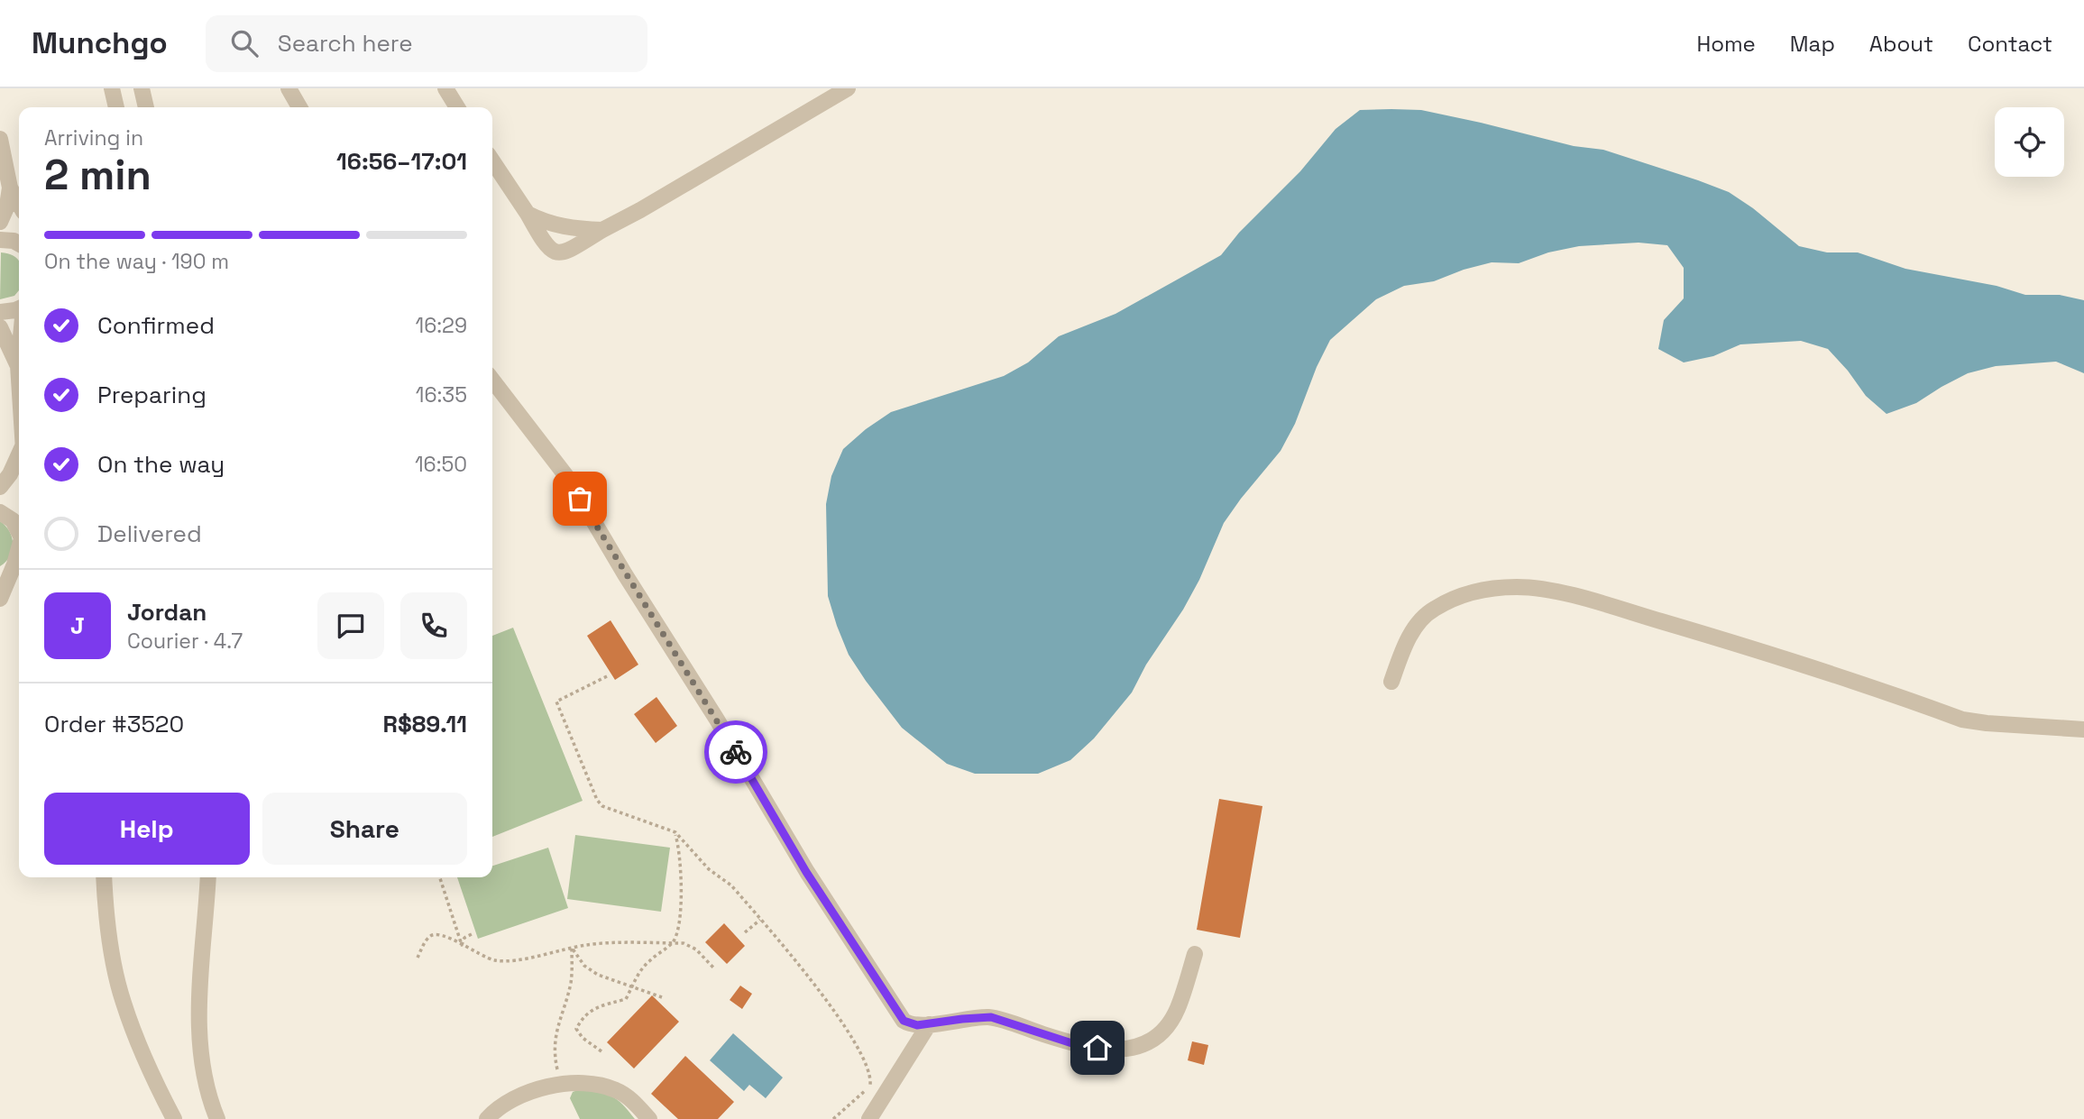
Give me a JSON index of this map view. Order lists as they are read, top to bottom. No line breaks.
{"page":{"header":"Munchgo","search":"Search here","nav":["Home","Map","About","Contact"],"heading":["2 min","Arriving in","16:56–17:01"],"panel":["Jordan","Courier · 4.7","Order #3520","R$89.11"],"bar":"On the way · 190 m","list":[["Confirmed","16:29"],["Preparing","16:35"],["On the way","16:50"],"Delivered"],"round":"J","buttons":["Help","Share"]}}
